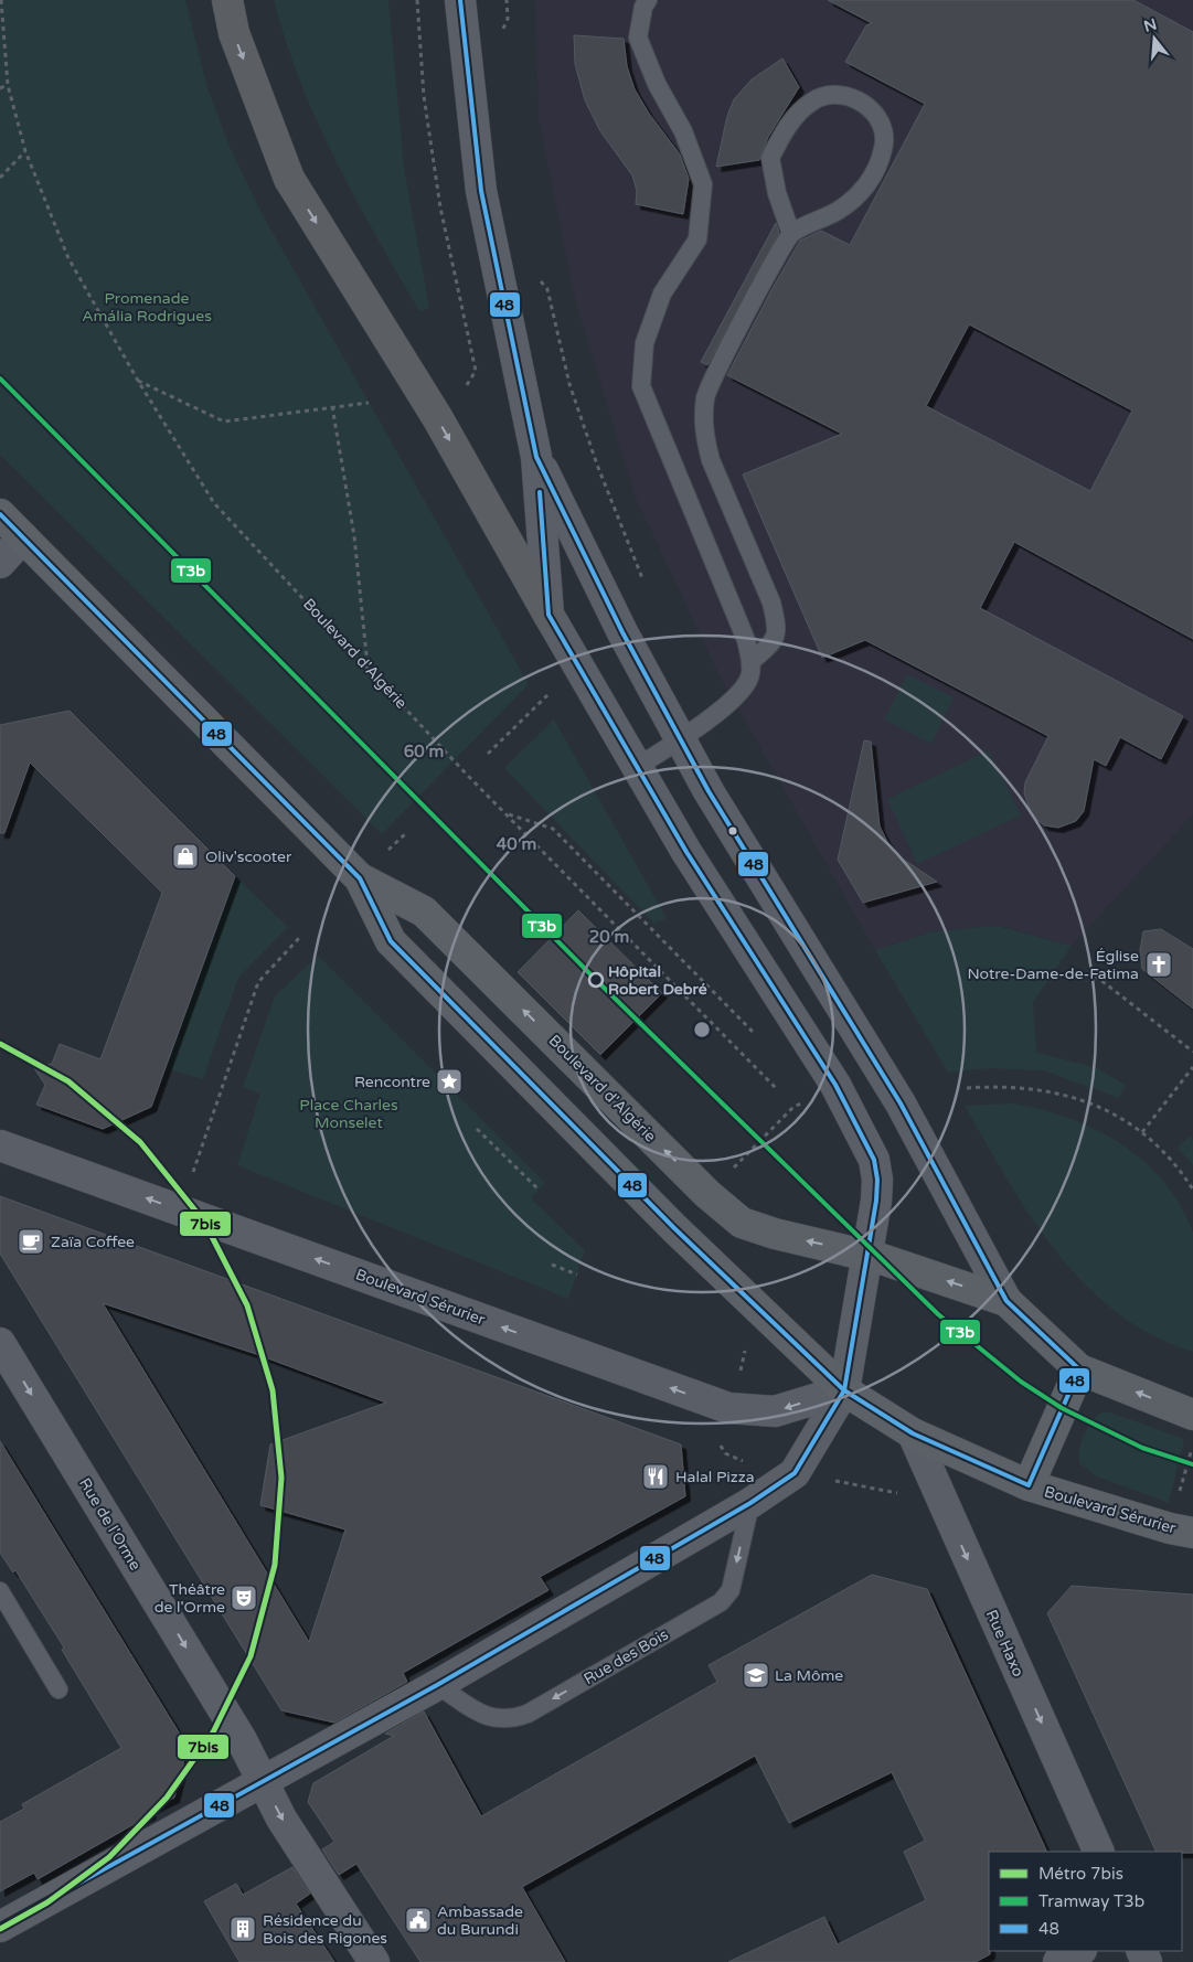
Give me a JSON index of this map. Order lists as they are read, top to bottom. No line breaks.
{"streets":{"main road":["Boulevard d'Algérie","Boulevard Sérurier"],"street":["Rue de l'Orme","Rue Haxo"],"lane":["Rue des Bois"]},"crossings":[["Boulevard d'Algérie","Boulevard Sérurier"],["Boulevard d'Algérie","Rue Haxo"]],"one_way":["Boulevard Sérurier","Rue de l'Orme","Rue Haxo","Rue des Bois"],"parks":["Promenade Amália Rodrigues","Place Charles Monselet"],"places":{"shop":["Oliv'scooter"],"church":["Église Notre-Dame-de-Fatima"],"other":["Hôpital Robert Debré"],"place":["Rencontre"],"cafe":["Zaïa Coffee"],"restaurant":["Halal Pizza"],"theatre":["Théâtre de l'Orme"],"school or university":["La Môme"],"public building":["Ambassade du Burundi"],"building":["Résidence du Bois des Rigones"]},"lines":["transit line 48","tram line T3b","metro line 7bis"],"legend":["Métro 7bis","Tramway T3b","48"],"north":"top","rings":["60 m","40 m","20 m"]}
